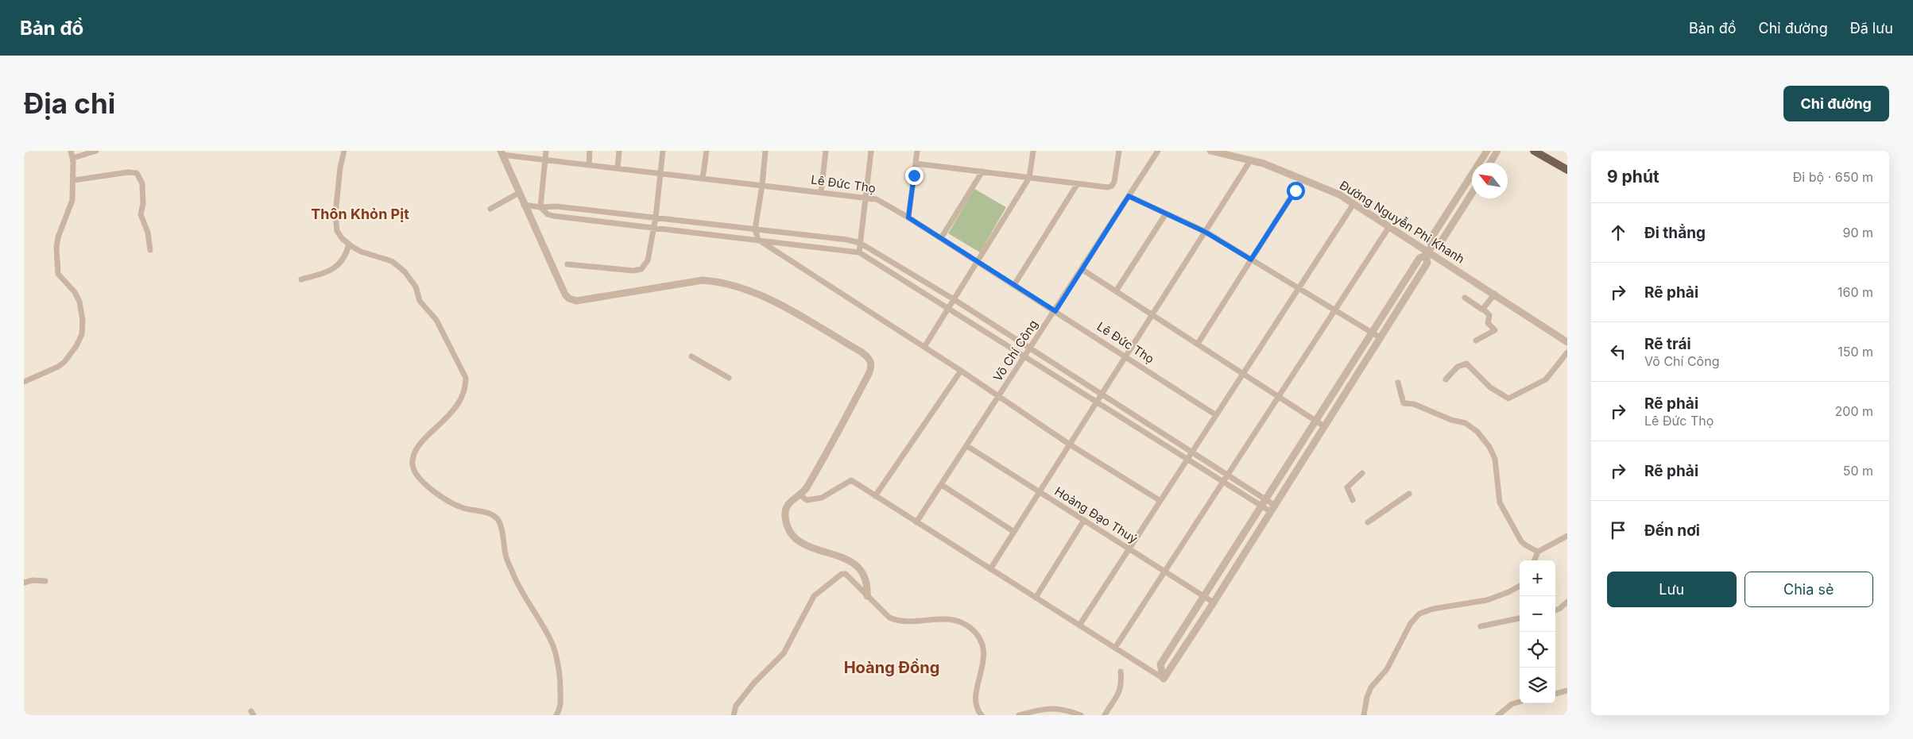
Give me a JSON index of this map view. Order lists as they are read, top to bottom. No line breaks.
{"streets":{"street":["Lê Đức Thọ","Đường Nguyễn Phi Khanh","Võ Chí Công","Hoàng Đạo Thuý"]},"crossings":[["Lê Đức Thọ","Võ Chí Công"],["Võ Chí Công","Hoàng Đạo Thuý"]],"districts":["Thôn Khỏn Pịt","Hoàng Đồng"],"north":"top left","page":{"header":"Bản đồ","nav":["Bản đồ","Chỉ đường","Đã lưu"],"buttons":["Chỉ đường",["Lưu","Chia sẻ"]],"title":"Địa chỉ","heading":["9 phút","Đi bộ · 650 m"],"list":[["Đi thẳng","90 m"],["Rẽ phải","160 m"],["Rẽ trái","Võ Chí Công","150 m"],["Rẽ phải","Lê Đức Thọ","200 m"],["Rẽ phải","50 m"],"Đến nơi"],"map_buttons":["+","−"]}}
